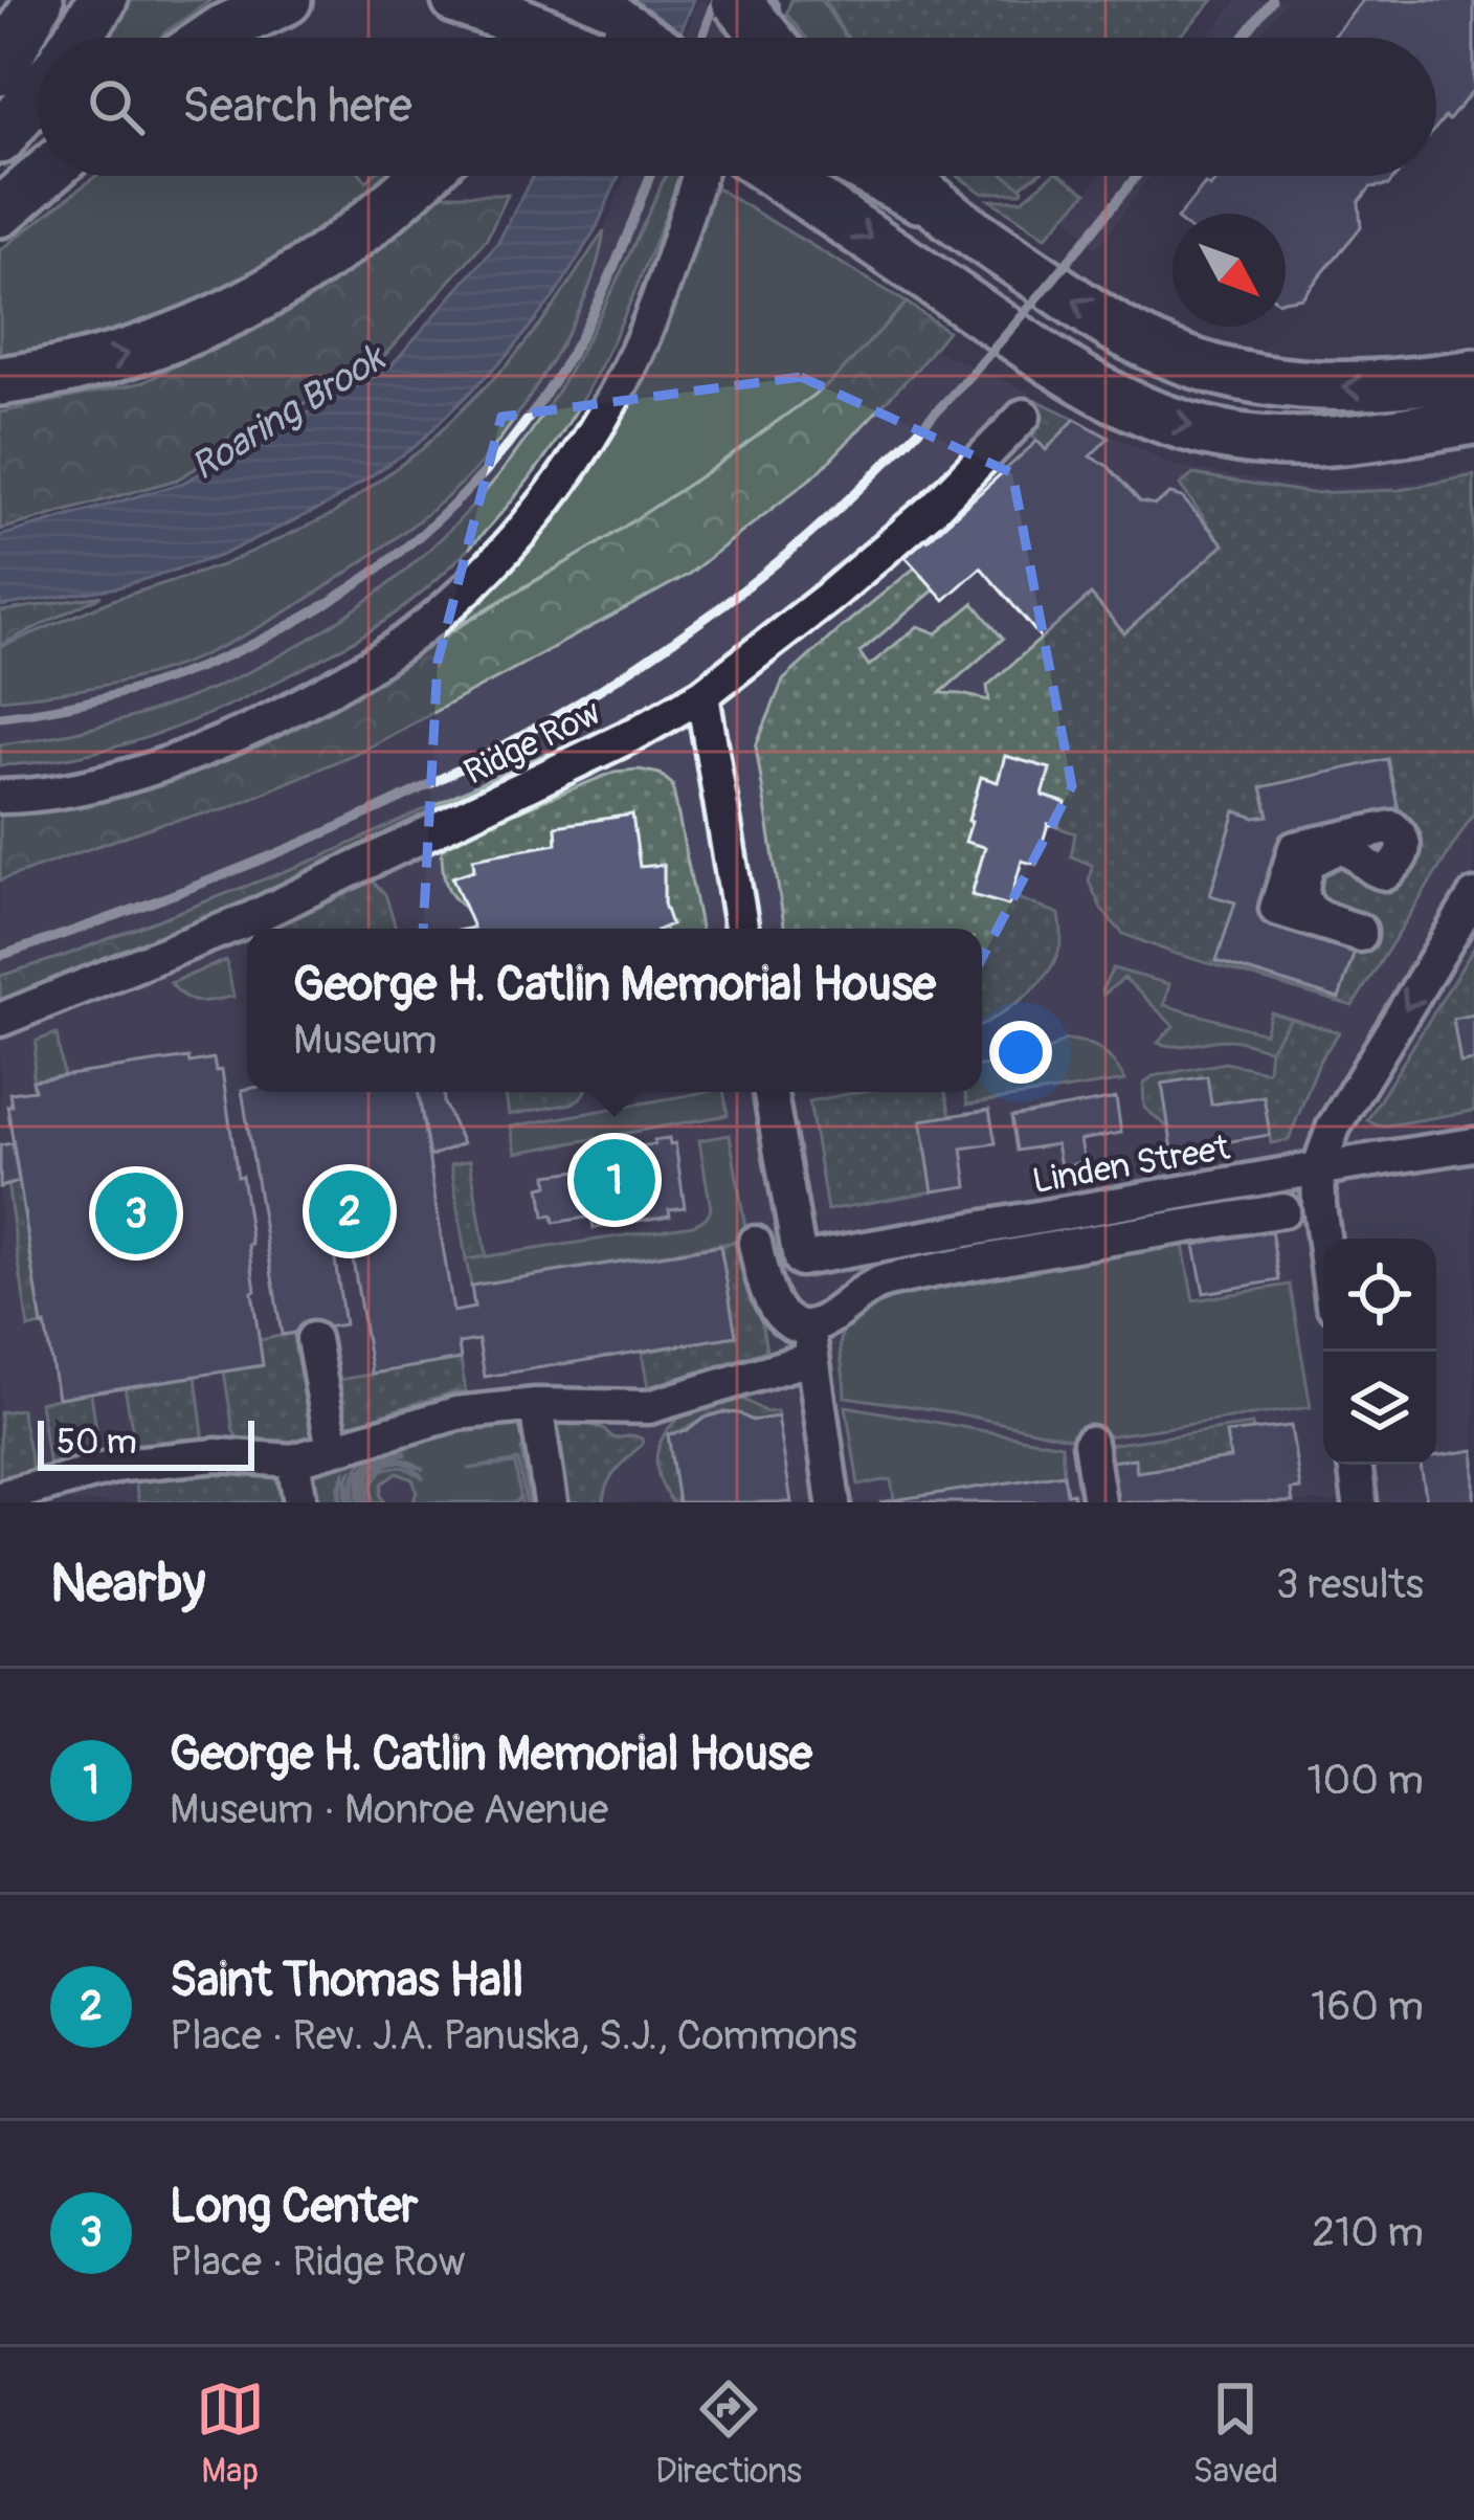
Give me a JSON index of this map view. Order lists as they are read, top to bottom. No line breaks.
{"streets":{"street":["Ridge Row","Linden Street"]},"water":["Roaring Brook"],"scale_bar":"50 m","north":"bottom right","page":{"search":"Search here","popup":["George H. Catlin Memorial House","Museum"],"pins":["1","2","3"],"scale":"50 m","heading":["Nearby","3 results"],"list":[{"mark":"1","name":"George H. Catlin Memorial House","note":"Museum · Monroe Avenue","value":"100 m"},{"mark":"2","name":"Saint Thomas Hall","note":"Place · Rev. J.A. Panuska, S.J., Commons","value":"160 m"},{"mark":"3","name":"Long Center","note":"Place · Ridge Row","value":"210 m"}],"nav":["Map","Directions","Saved"]}}
